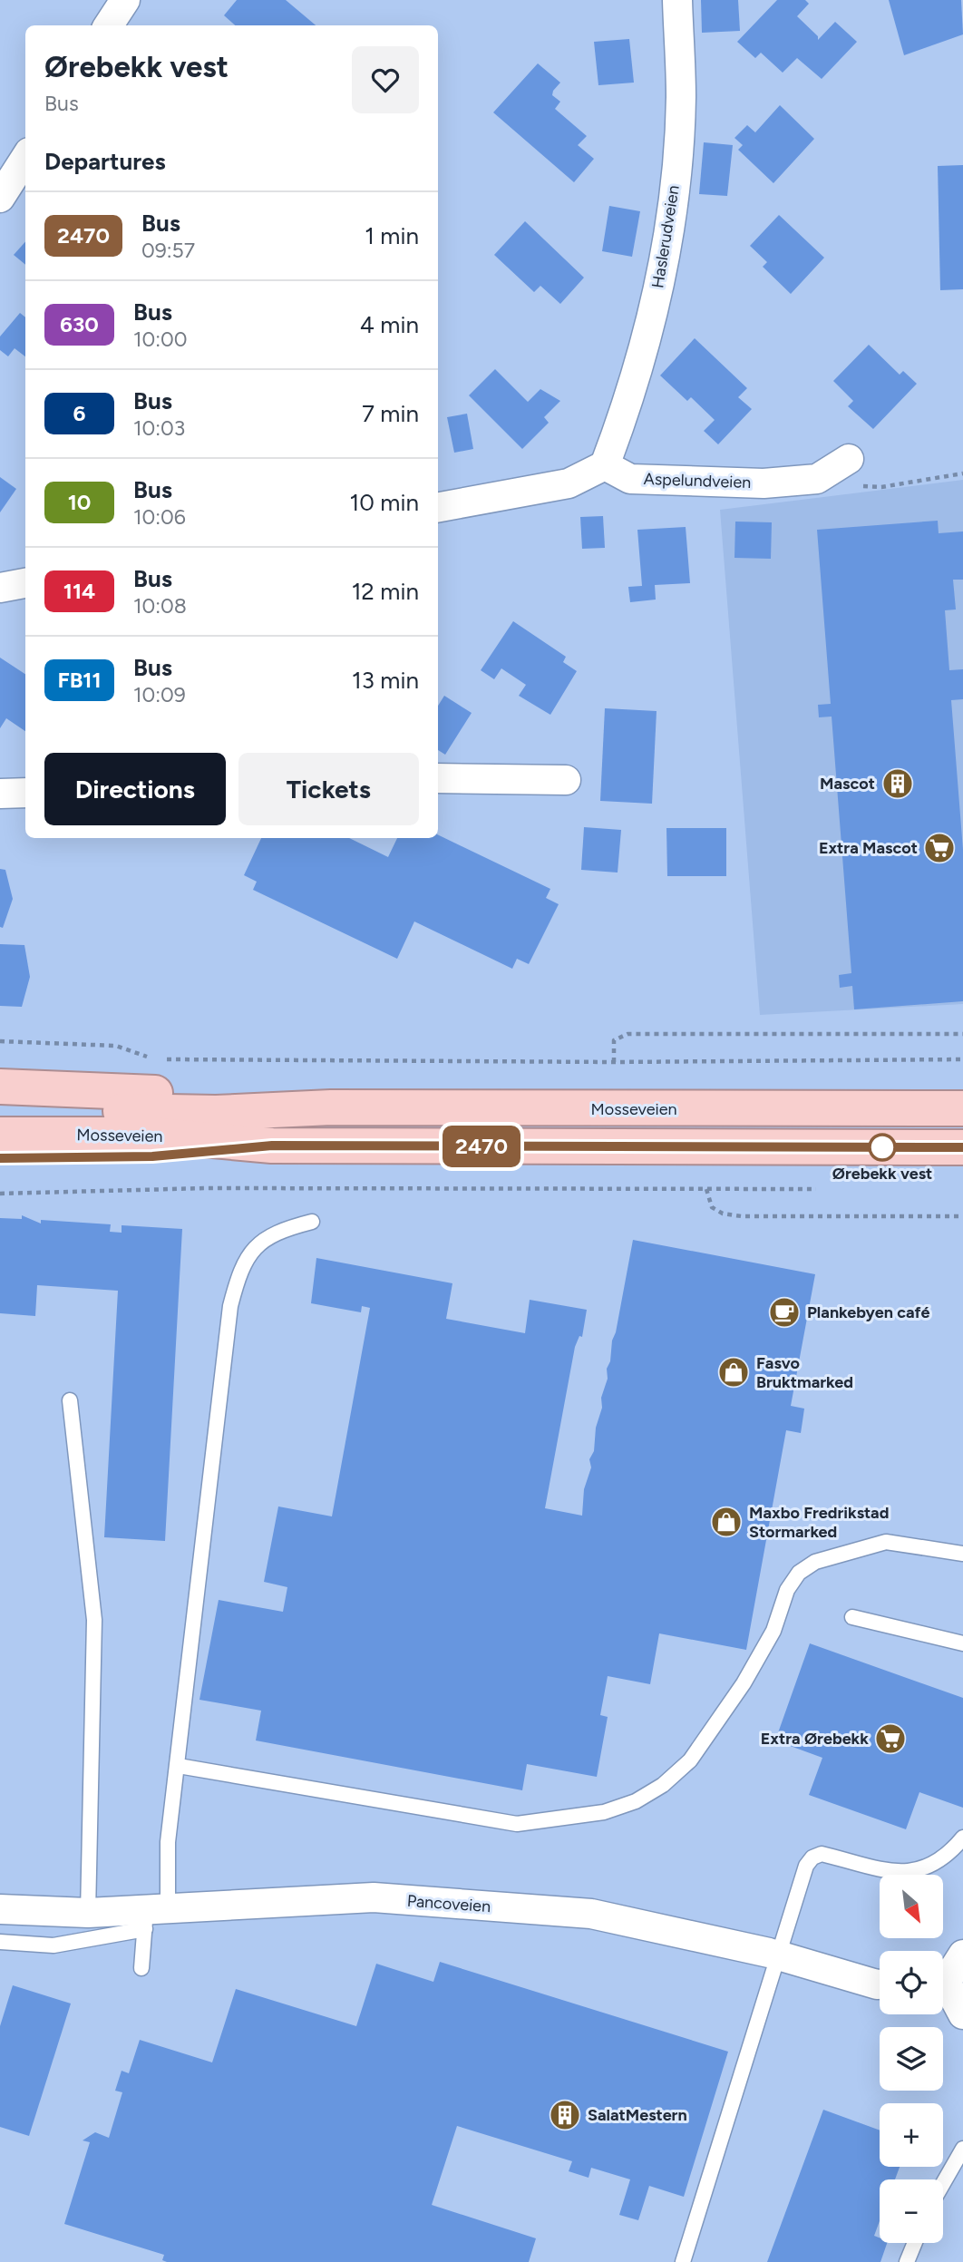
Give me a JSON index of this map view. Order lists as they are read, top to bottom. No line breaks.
{"streets":{"highway":["Mosseveien"],"street":["Haslerudveien","Aspelundveien","Pancoveien"]},"crossings":[["Haslerudveien","Aspelundveien"]],"places":{"building":["Mascot","SalatMestern"],"supermarket":["Extra Mascot","Extra Ørebekk"],"other":["Ørebekk vest"],"cafe":["Plankebyen café"],"shop":["Fasvo Bruktmarked","Maxbo Fredrikstad Stormarked"]},"lines":["bus line 2470"],"north":"bottom right","page":{"on_map":"2470","heading":[["Ørebekk vest","Bus"],"Departures"],"list":[{"mark":"2470","name":"Bus","note":"09:57","value":"1 min"},{"mark":"630","name":"Bus","note":"10:00","value":"4 min"},{"mark":"6","name":"Bus","note":"10:03","value":"7 min"},{"mark":"10","name":"Bus","note":"10:06","value":"10 min"},{"mark":"114","name":"Bus","note":"10:08","value":"12 min"},{"mark":"FB11","name":"Bus","note":"10:09","value":"13 min"}],"buttons":["Directions","Tickets"],"map_buttons":["+","−"]}}
